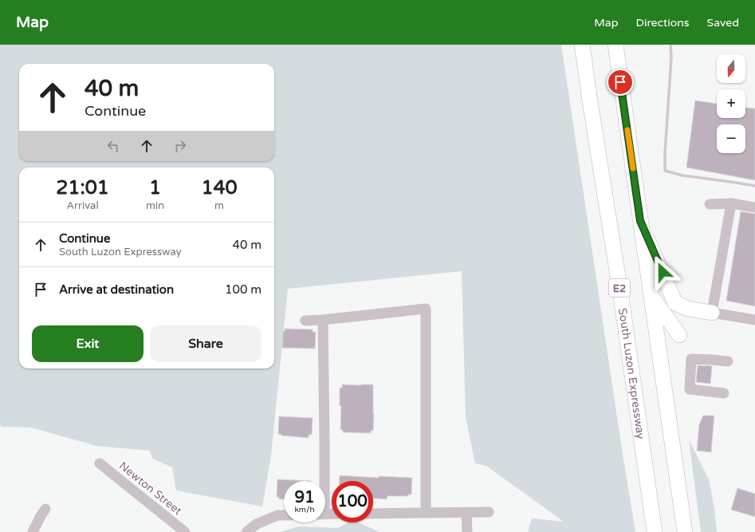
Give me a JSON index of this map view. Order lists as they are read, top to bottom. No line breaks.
{"streets":{"highway":["E2","South Luzon Expressway"],"street":["Newton Street"]},"north":"bottom","page":{"header":"Map","nav":["Map","Directions","Saved"],"map_buttons":["+","−"],"turn":["40 m","Continue"],"eta":["21:01","Arrival","1","min","140","m"],"list":[{"name":"Continue","note":"South Luzon Expressway","value":"40 m"},{"name":"Arrive at destination","value":"100 m"}],"buttons":["Exit","Share"],"speed":"91 km/h","limit":"100"}}
